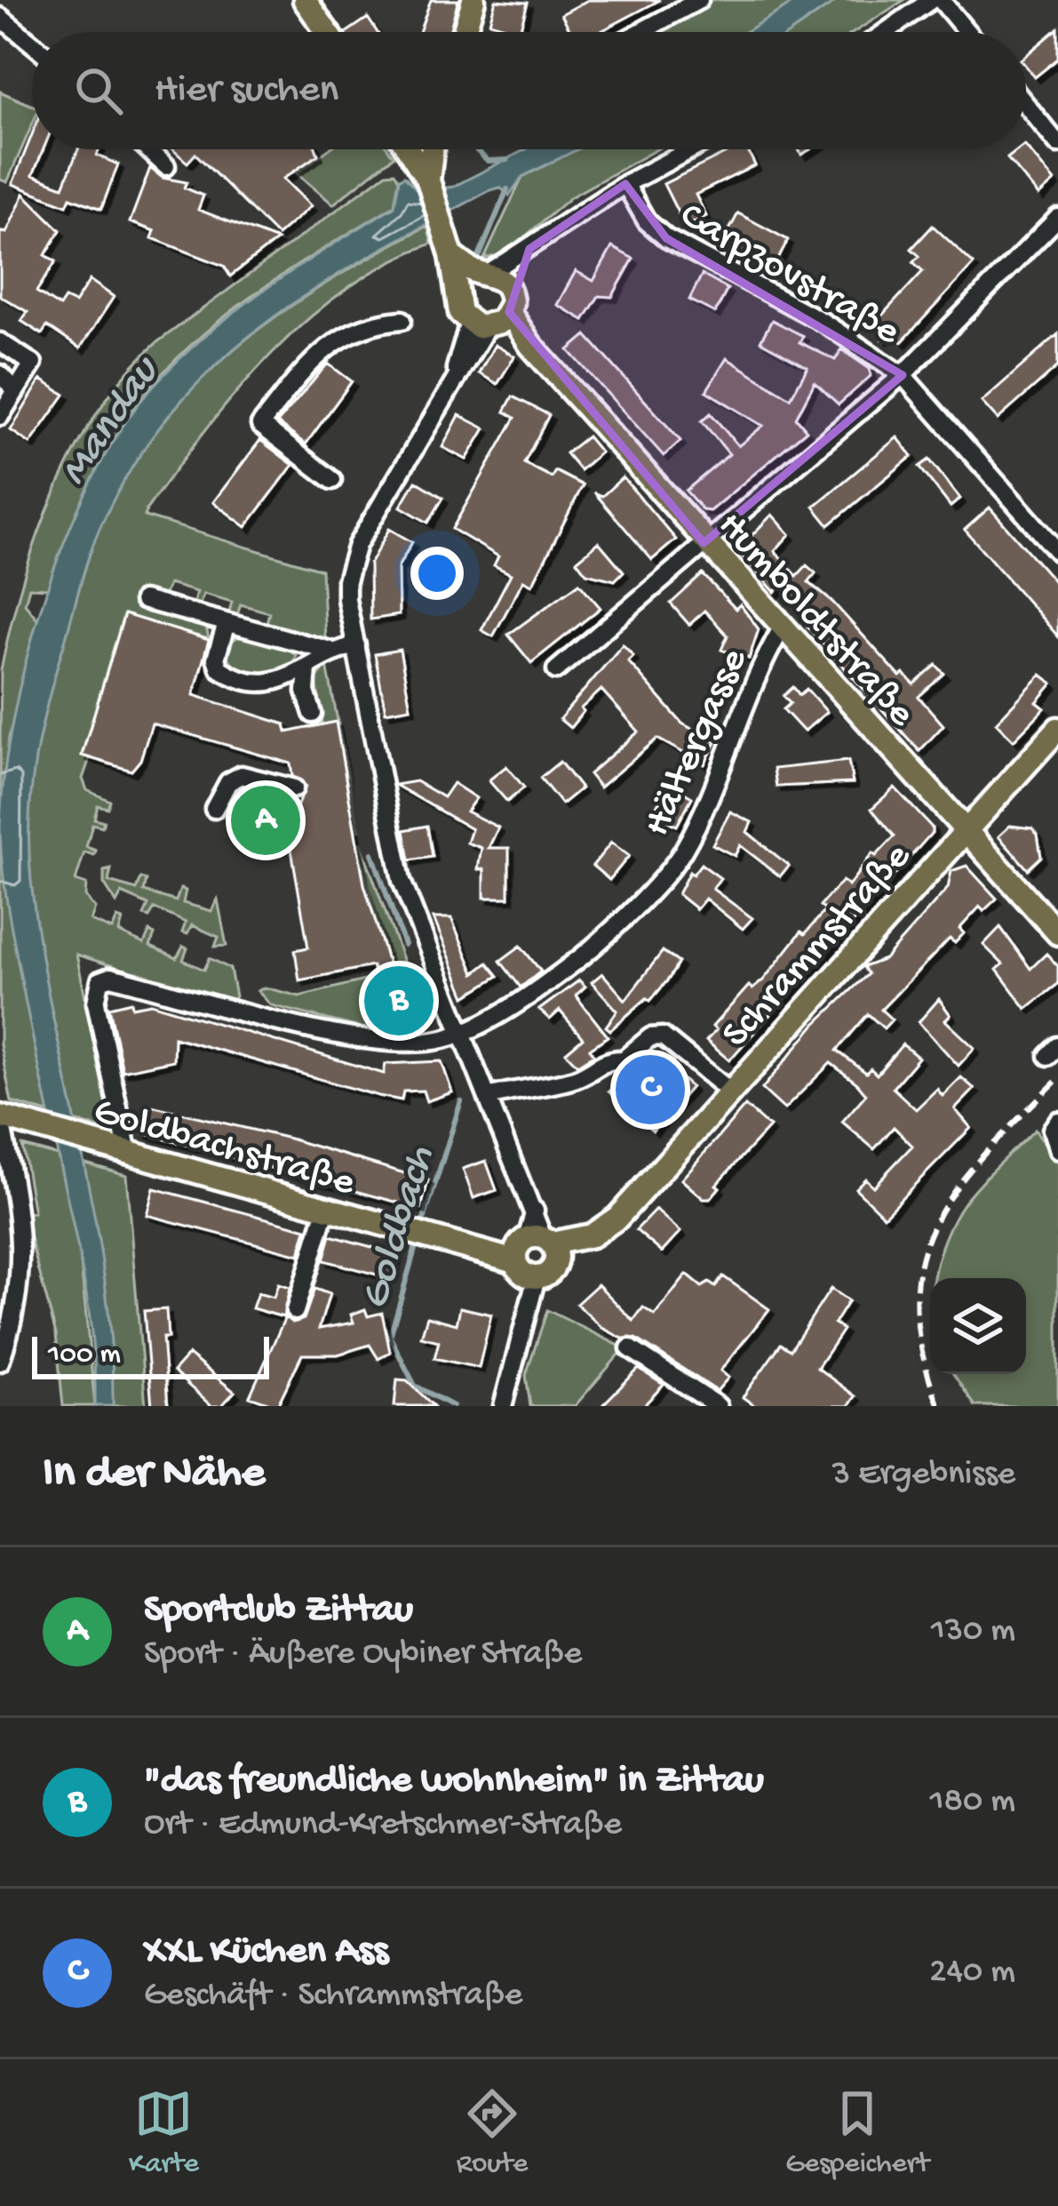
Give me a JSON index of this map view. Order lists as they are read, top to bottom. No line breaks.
{"streets":{"main road":["Humboldtstraße","Schrammstraße","Goldbachstraße"],"street":["Carpzovstraße","Hältergasse"]},"crossings":[["Humboldtstraße","Hältergasse"],["Humboldtstraße","Schrammstraße"],["Hältergasse","Goldbachstraße"],["Schrammstraße","Goldbachstraße"]],"water":["Mandau","Goldbach"],"scale_bar":"100 m","page":{"search":"Hier suchen","pins":["A","B","C"],"scale":"100 m","heading":["In der Nähe","3 Ergebnisse"],"list":[{"mark":"A","name":"Sportclub Zittau","note":"Sport · Äußere Oybiner Straße","value":"130 m"},{"mark":"B","name":"\"das freundliche wohnheim\" in Zittau","note":"Ort · Edmund-Kretschmer-Straße","value":"180 m"},{"mark":"C","name":"XXL Küchen Ass","note":"Geschäft · Schrammstraße","value":"240 m"}],"nav":["Karte","Route","Gespeichert"]}}
